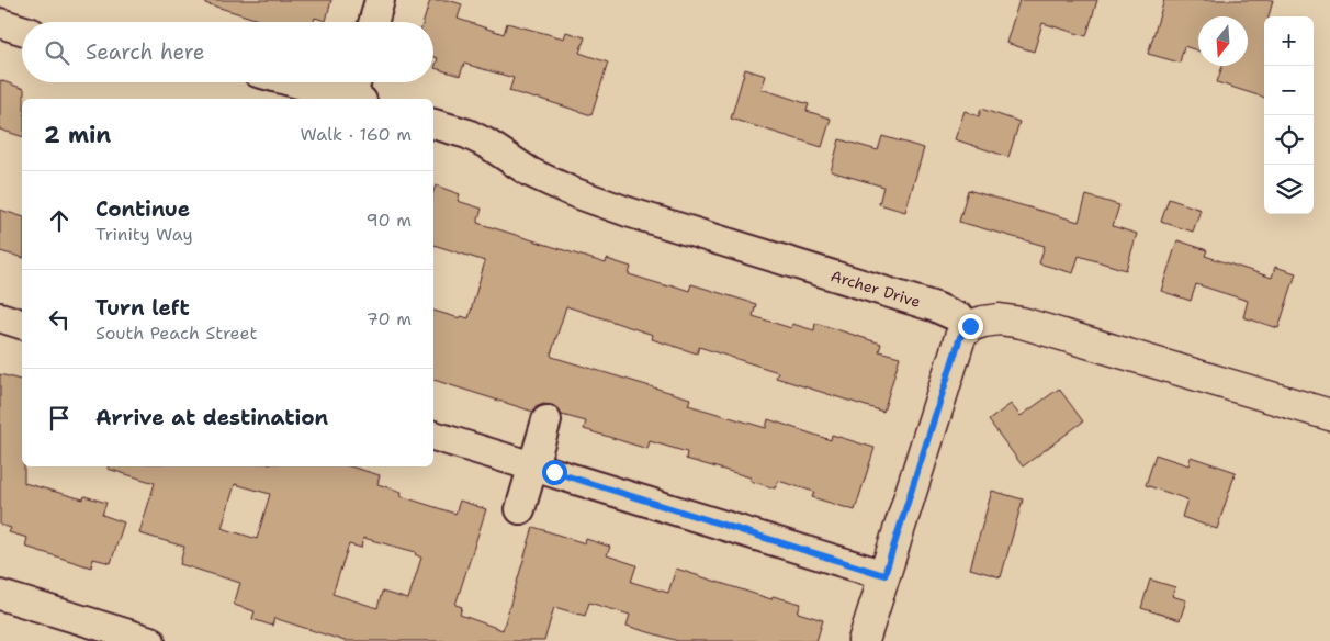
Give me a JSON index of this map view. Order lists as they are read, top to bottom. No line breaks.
{"streets":{"street":["Archer Drive"]},"north":"bottom","page":{"map_buttons":["+","−"],"search":"Search here","heading":["2 min","Walk · 160 m"],"list":[["Continue","Trinity Way","90 m"],["Turn left","South Peach Street","70 m"],"Arrive at destination"]}}
